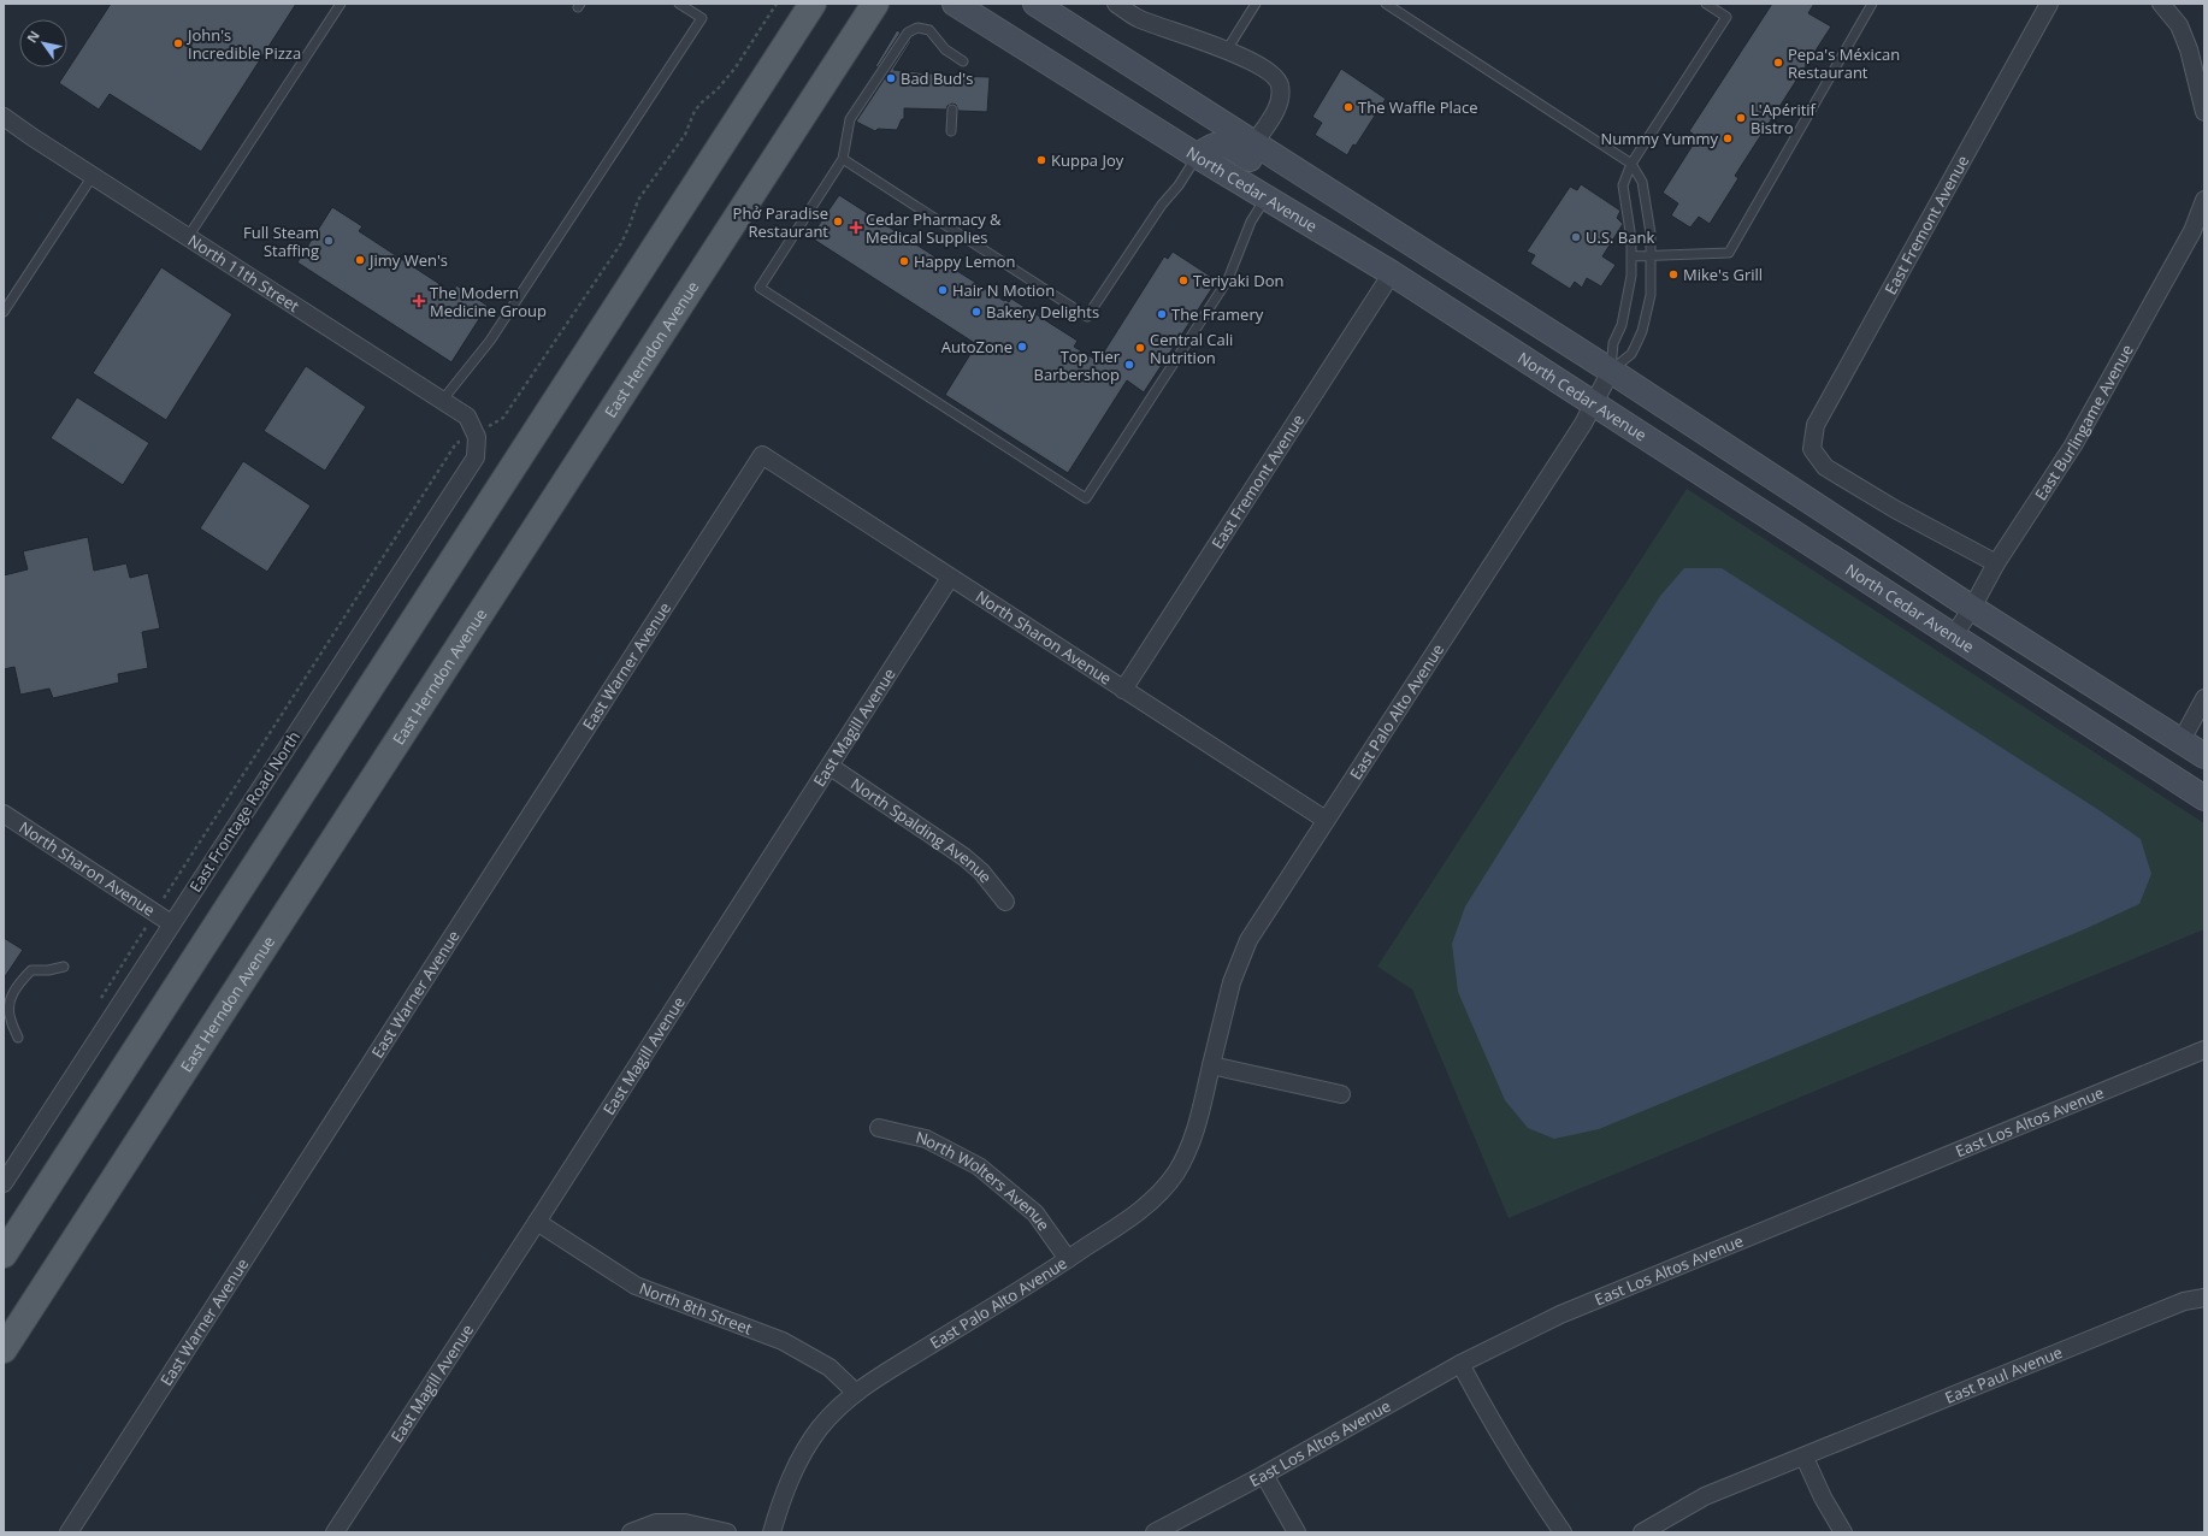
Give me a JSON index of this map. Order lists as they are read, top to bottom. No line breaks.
{"streets":{"main road":["North Cedar Avenue","East Herndon Avenue"],"street":["East Fremont Avenue","North 11th Street","East Burlingame Avenue","North Sharon Avenue","East Warner Avenue","East Palo Alto Avenue","East Magill Avenue","East Frontage Road North","North Spalding Avenue","East Los Altos Avenue","North Wolters Avenue","North 8th Street","East Paul Avenue"]},"crossings":[["North Cedar Avenue","East Fremont Avenue"],["North Cedar Avenue","East Burlingame Avenue"],["North Cedar Avenue","East Palo Alto Avenue"],["East Fremont Avenue","East Burlingame Avenue"],["East Fremont Avenue","North Sharon Avenue"],["North 11th Street","East Frontage Road North"],["North Sharon Avenue","East Warner Avenue"],["North Sharon Avenue","East Palo Alto Avenue"],["North Sharon Avenue","East Magill Avenue"],["North Sharon Avenue","East Frontage Road North"],["East Palo Alto Avenue","North Wolters Avenue"],["East Palo Alto Avenue","North 8th Street"],["East Magill Avenue","North Spalding Avenue"],["East Magill Avenue","North 8th Street"]],"places":{"other":["John's Incredible Pizza","Pepa's Méxican Restaurant","Bad Bud's","The Waffle Place","L'Apéritif Bistro","Nummy Yummy","Kuppa Joy","Phở Paradise Restaurant","U.S. Bank","Full Steam Staffing","Jimy Wen's","Happy Lemon","Mike's Grill","Teriyaki Don","Hair N Motion","Bakery Delights","The Framery","AutoZone","Central Cali Nutrition","Top Tier Barbershop"],"health":["Cedar Pharmacy & Medical Supplies","The Modern Medicine Group"]},"north":"top left"}
